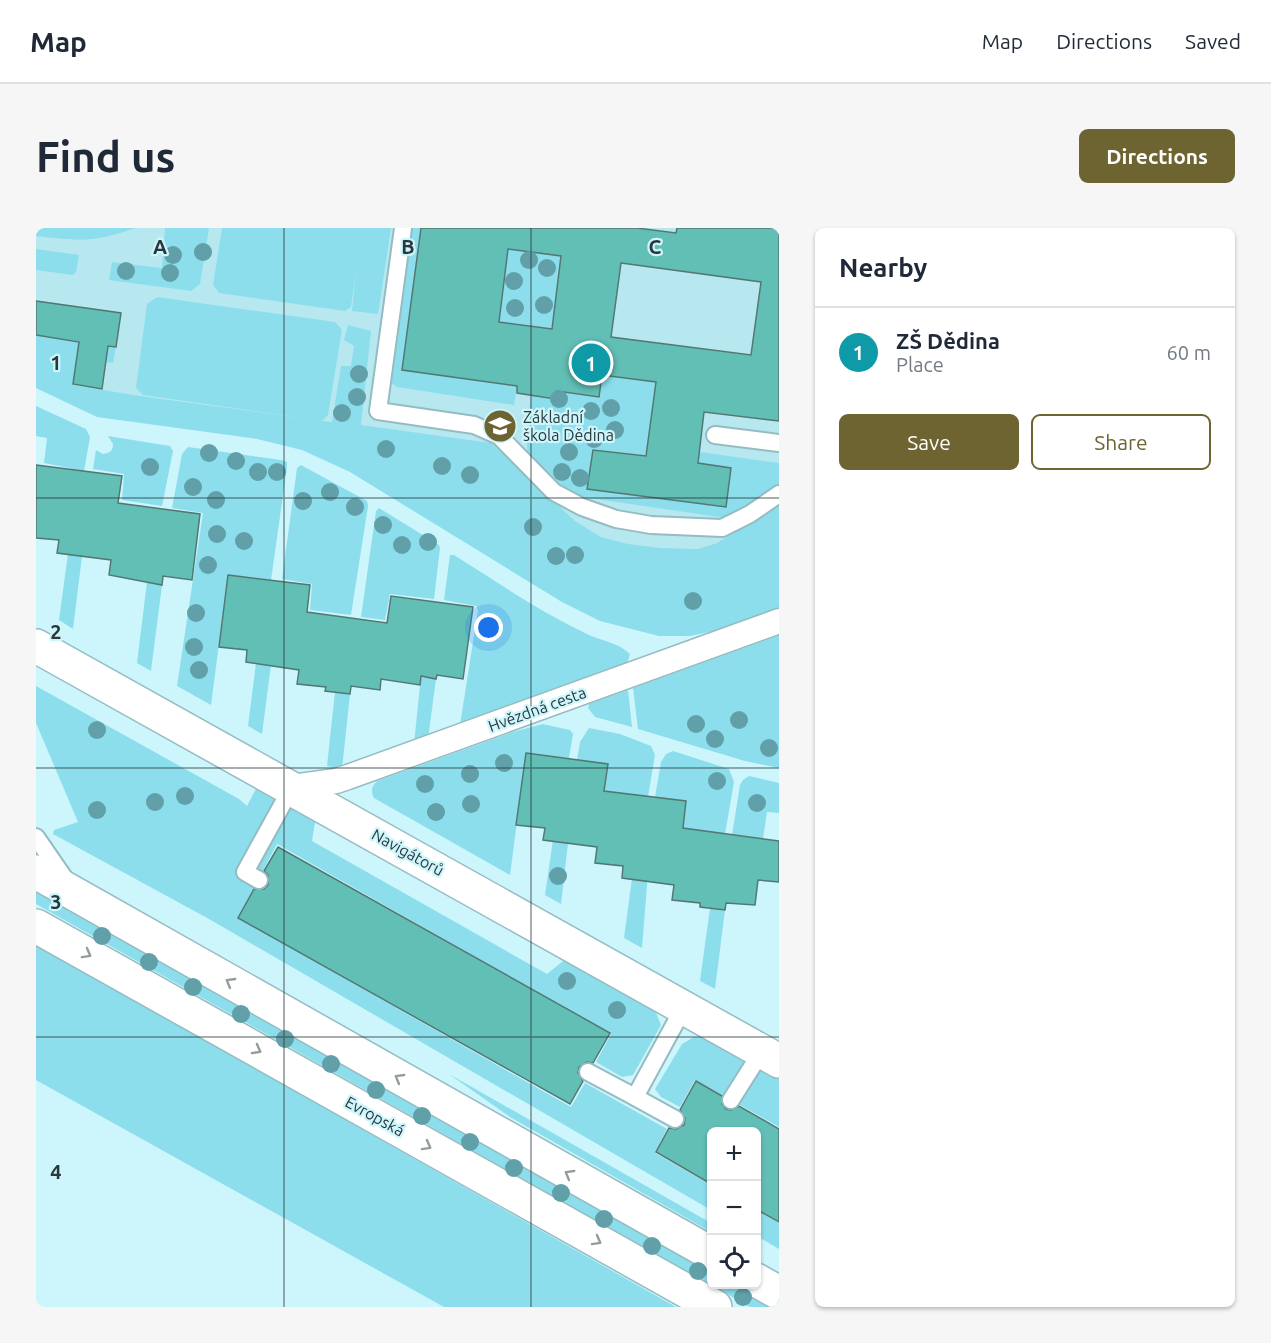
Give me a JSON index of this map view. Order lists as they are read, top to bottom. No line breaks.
{"streets":{"main road":["Navigátorů","Evropská"],"street":["Hvězdná cesta"]},"crossings":[["Hvězdná cesta","Navigátorů"]],"places":{"school or university":["Základní škola Dědina"]},"page":{"header":"Map","nav":["Map","Directions","Saved"],"buttons":["Directions",["Save","Share"]],"title":"Find us","heading":"Nearby","list":[{"mark":"1","name":"ZŠ Dědina","note":"Place","value":"60 m"}],"pins":"1","map_buttons":["+","−"]},"grid":{"columns":["A","B","C"],"rows":["1","2","3","4"]}}
